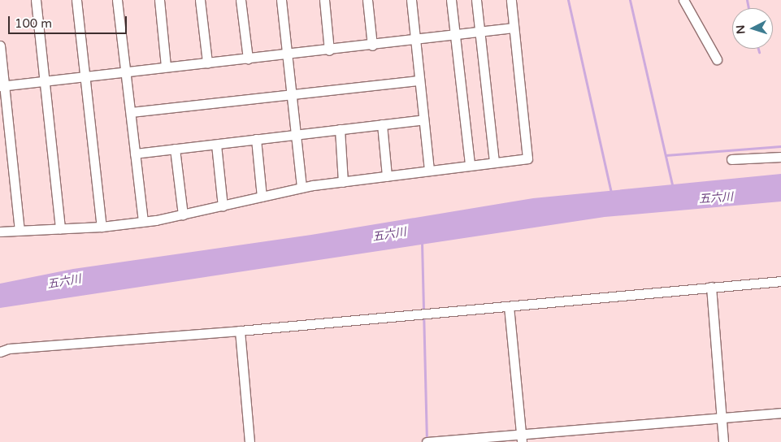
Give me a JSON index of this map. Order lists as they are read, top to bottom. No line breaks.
{"water":["五六川"],"scale_bar":"100 m","north":"left"}
